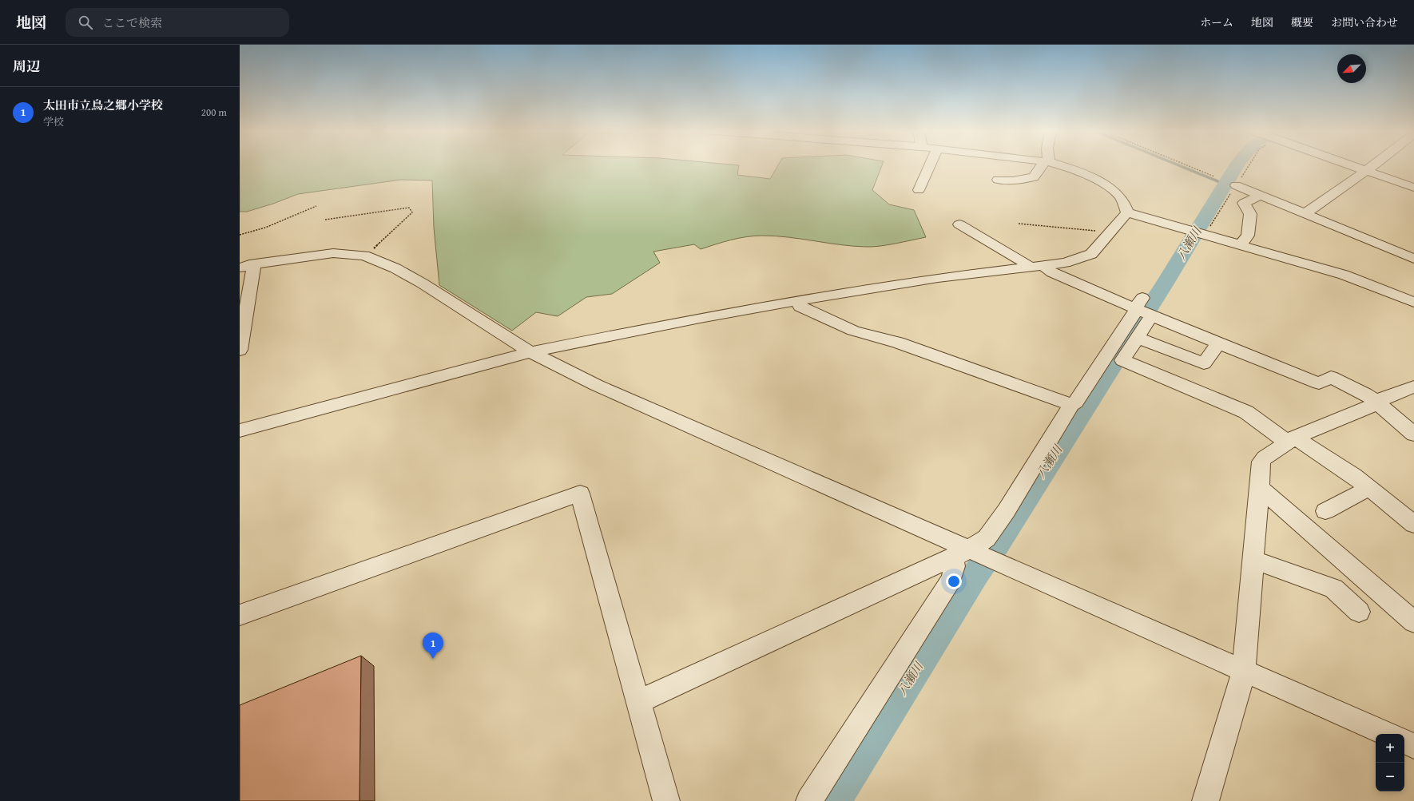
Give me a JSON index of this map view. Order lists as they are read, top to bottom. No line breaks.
{"water":["八瀬川"],"north":"bottom left","page":{"header":"地図","search":"ここで検索","nav":["ホーム","地図","概要","お問い合わせ"],"heading":"周辺","list":[{"mark":"1","name":"太田市立鳥之郷小学校","note":"学校","value":"200 m"}],"pins":"1","map_buttons":["+","−"]}}
